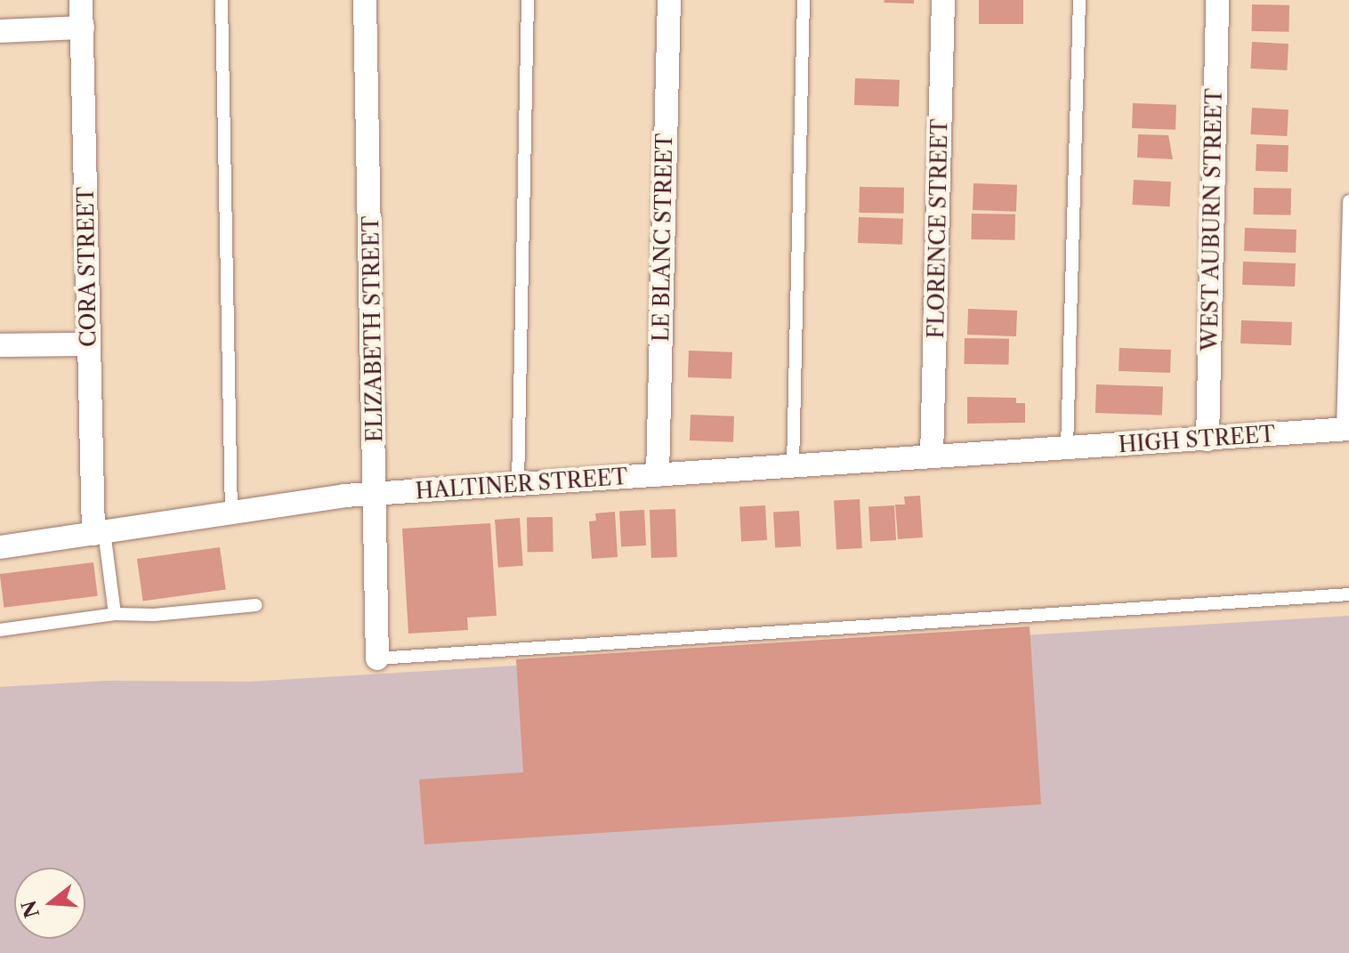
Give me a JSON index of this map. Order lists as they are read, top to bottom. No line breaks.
{"streets":{"street":["WEST AUBURN STREET","FLORENCE STREET","LE BLANC STREET","CORA STREET","ELIZABETH STREET","HIGH STREET","HALTINER STREET"]},"crossings":[["WEST AUBURN STREET","HIGH STREET"],["FLORENCE STREET","HALTINER STREET"],["LE BLANC STREET","HALTINER STREET"],["CORA STREET","HALTINER STREET"],["ELIZABETH STREET","HALTINER STREET"],["HIGH STREET","HALTINER STREET"]],"north":"left"}
